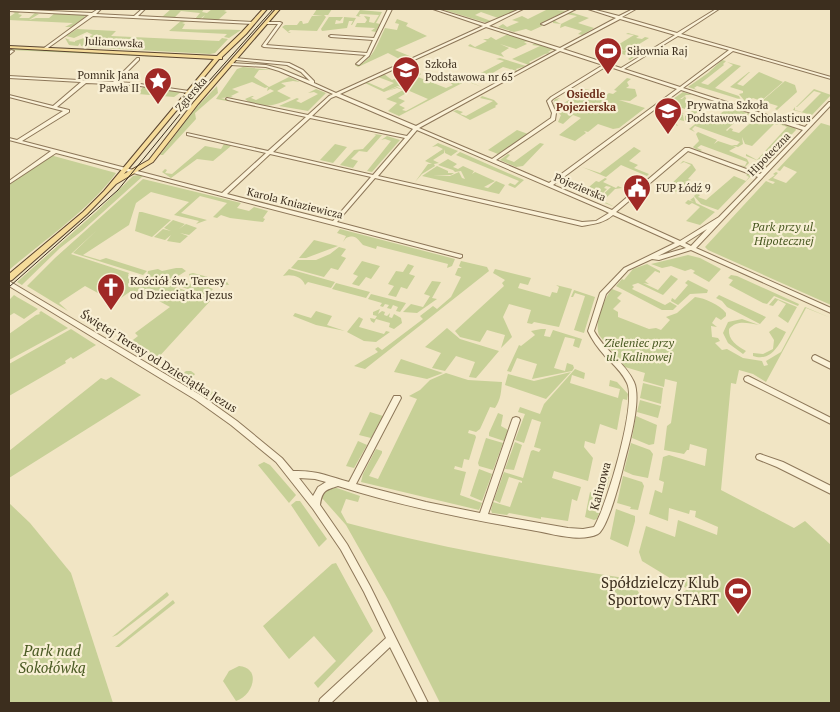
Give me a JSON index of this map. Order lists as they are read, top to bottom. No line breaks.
{"streets":{"main road":["Julianowska","Zgierska"],"street":["Hipoteczna","Pojezierska","Karola Kniaziewicza","Świętej Teresy od Dzieciątka Jezus","Kalinowa"]},"crossings":[["Julianowska","Zgierska"],["Julianowska","Pojezierska"],["Zgierska","Pojezierska"],["Zgierska","Karola Kniaziewicza"],["Hipoteczna","Pojezierska"],["Hipoteczna","Kalinowa"],["Pojezierska","Kalinowa"],["Świętej Teresy od Dzieciątka Jezus","Kalinowa"]],"districts":["Osiedle Pojezierska"],"parks":["Park przy ul. Hipotecznej","Zieleniec przy ul. Kalinowej","Park nad Sokołówką"],"places":{"sports":["Siłownia Raj","Spółdzielczy Klub Sportowy START"],"school or university":["Szkoła Podstawowa nr 65","Prywatna Szkoła Podstawowa Scholasticus"],"place":["Pomnik Jana Pawła II"],"public building":["FUP Łódź 9"],"church":["Kościół św. Teresy od Dzieciątka Jezus"]}}
